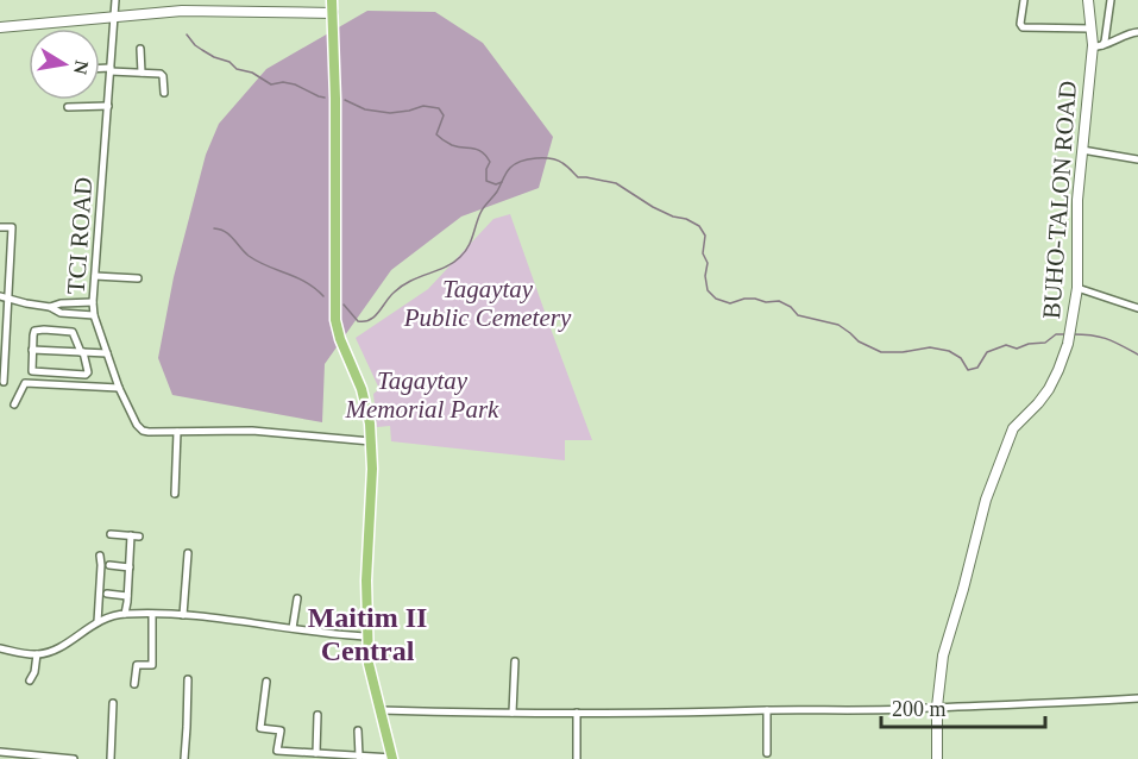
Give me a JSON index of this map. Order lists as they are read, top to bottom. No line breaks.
{"streets":{"street":["BUHO-TALON ROAD","TCI ROAD"]},"districts":["Maitim II Central"],"parks":["Tagaytay Public Cemetery","Tagaytay Memorial Park"],"scale_bar":"200 m","north":"right"}
